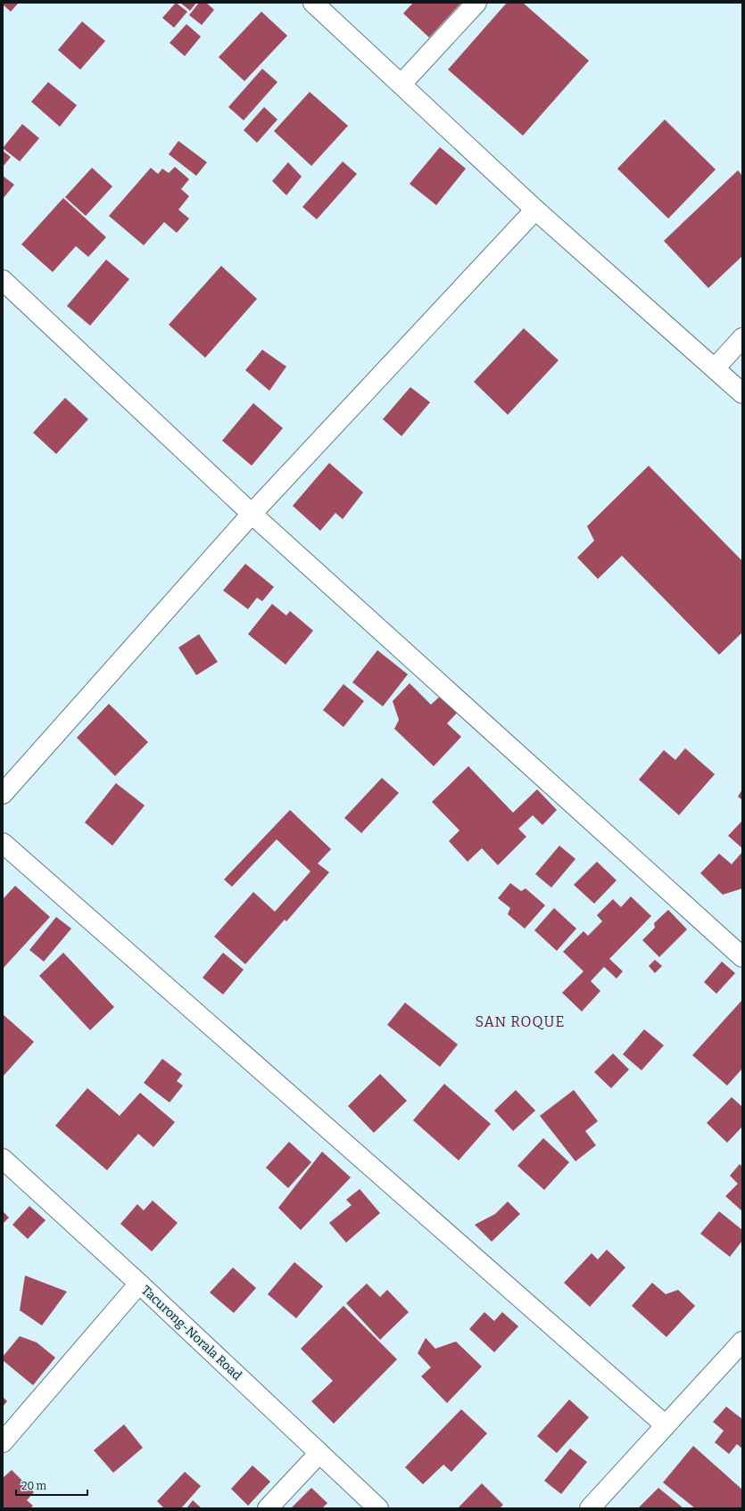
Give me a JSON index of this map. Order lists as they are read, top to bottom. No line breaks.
{"streets":{"street":["Tacurong-Norala Road"]},"districts":["SAN ROQUE"],"scale_bar":"20 m"}
